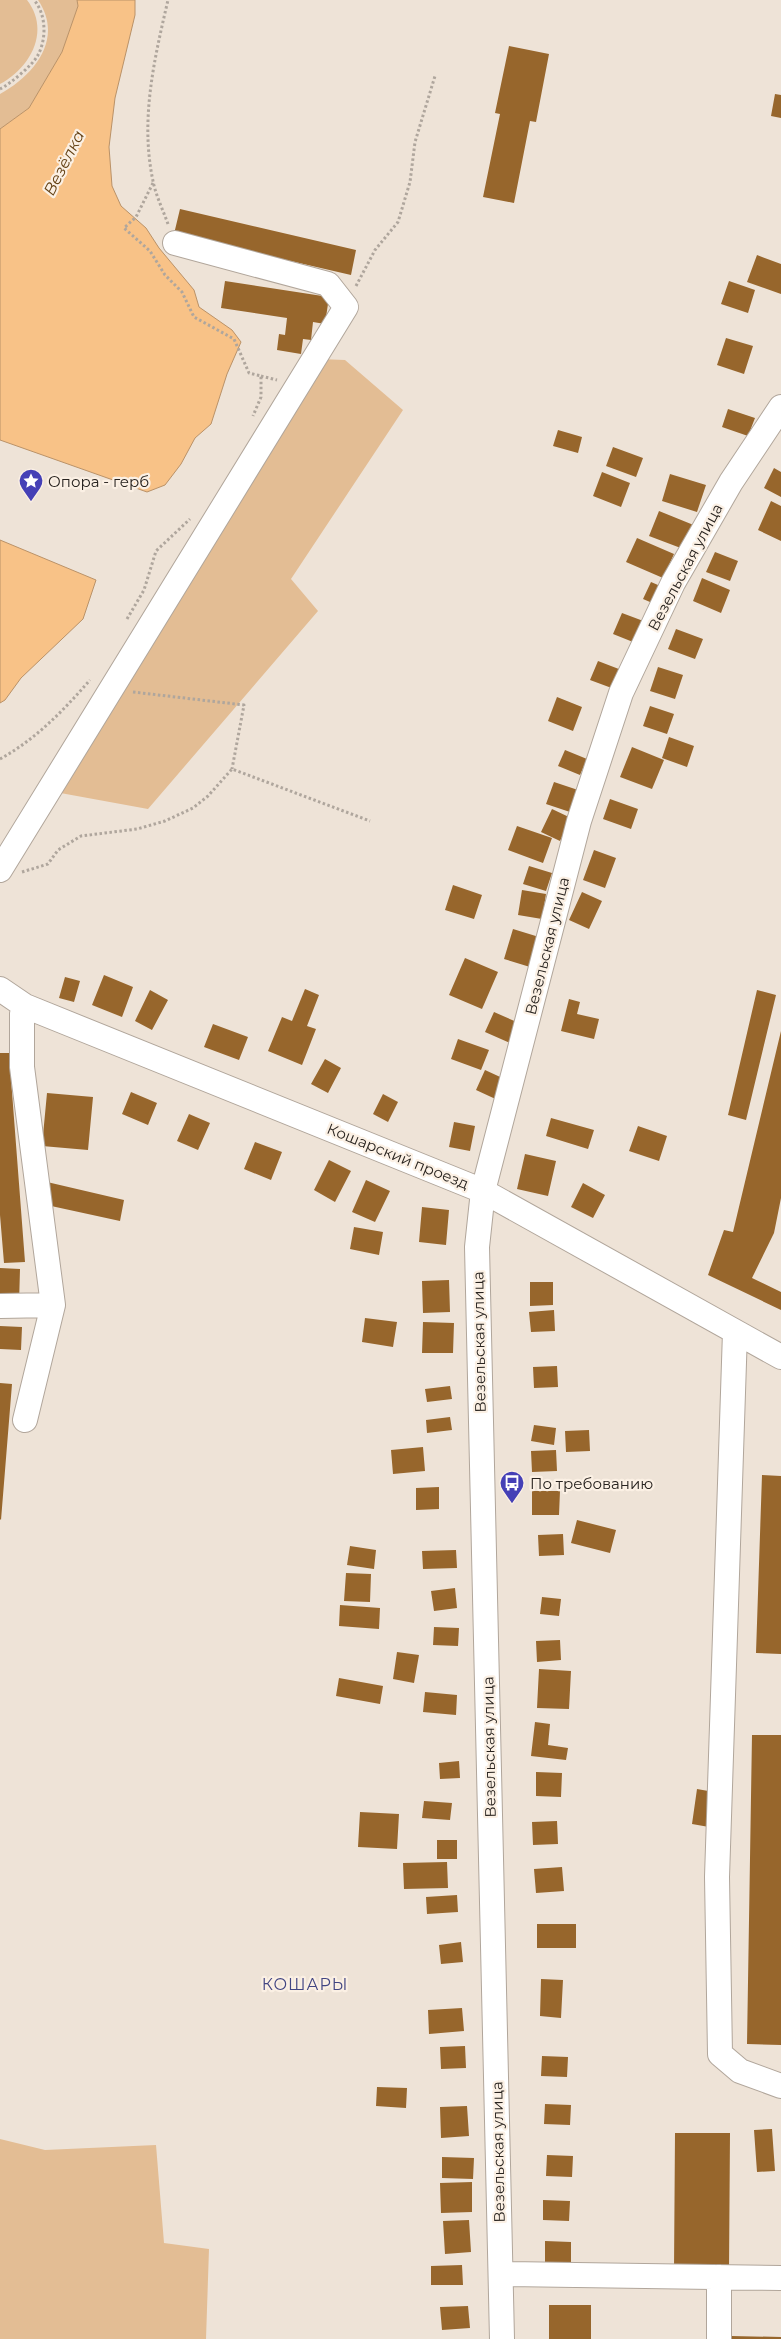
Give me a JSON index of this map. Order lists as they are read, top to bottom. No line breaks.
{"streets":{"street":["Везельская улица","Кошарский проезд"]},"crossings":[["Везельская улица","Кошарский проезд"]],"districts":["КОШАРЫ"],"water":["Везёлка"],"places":{"place":["Опора - герб"],"bus stop":["По требованию"]}}
